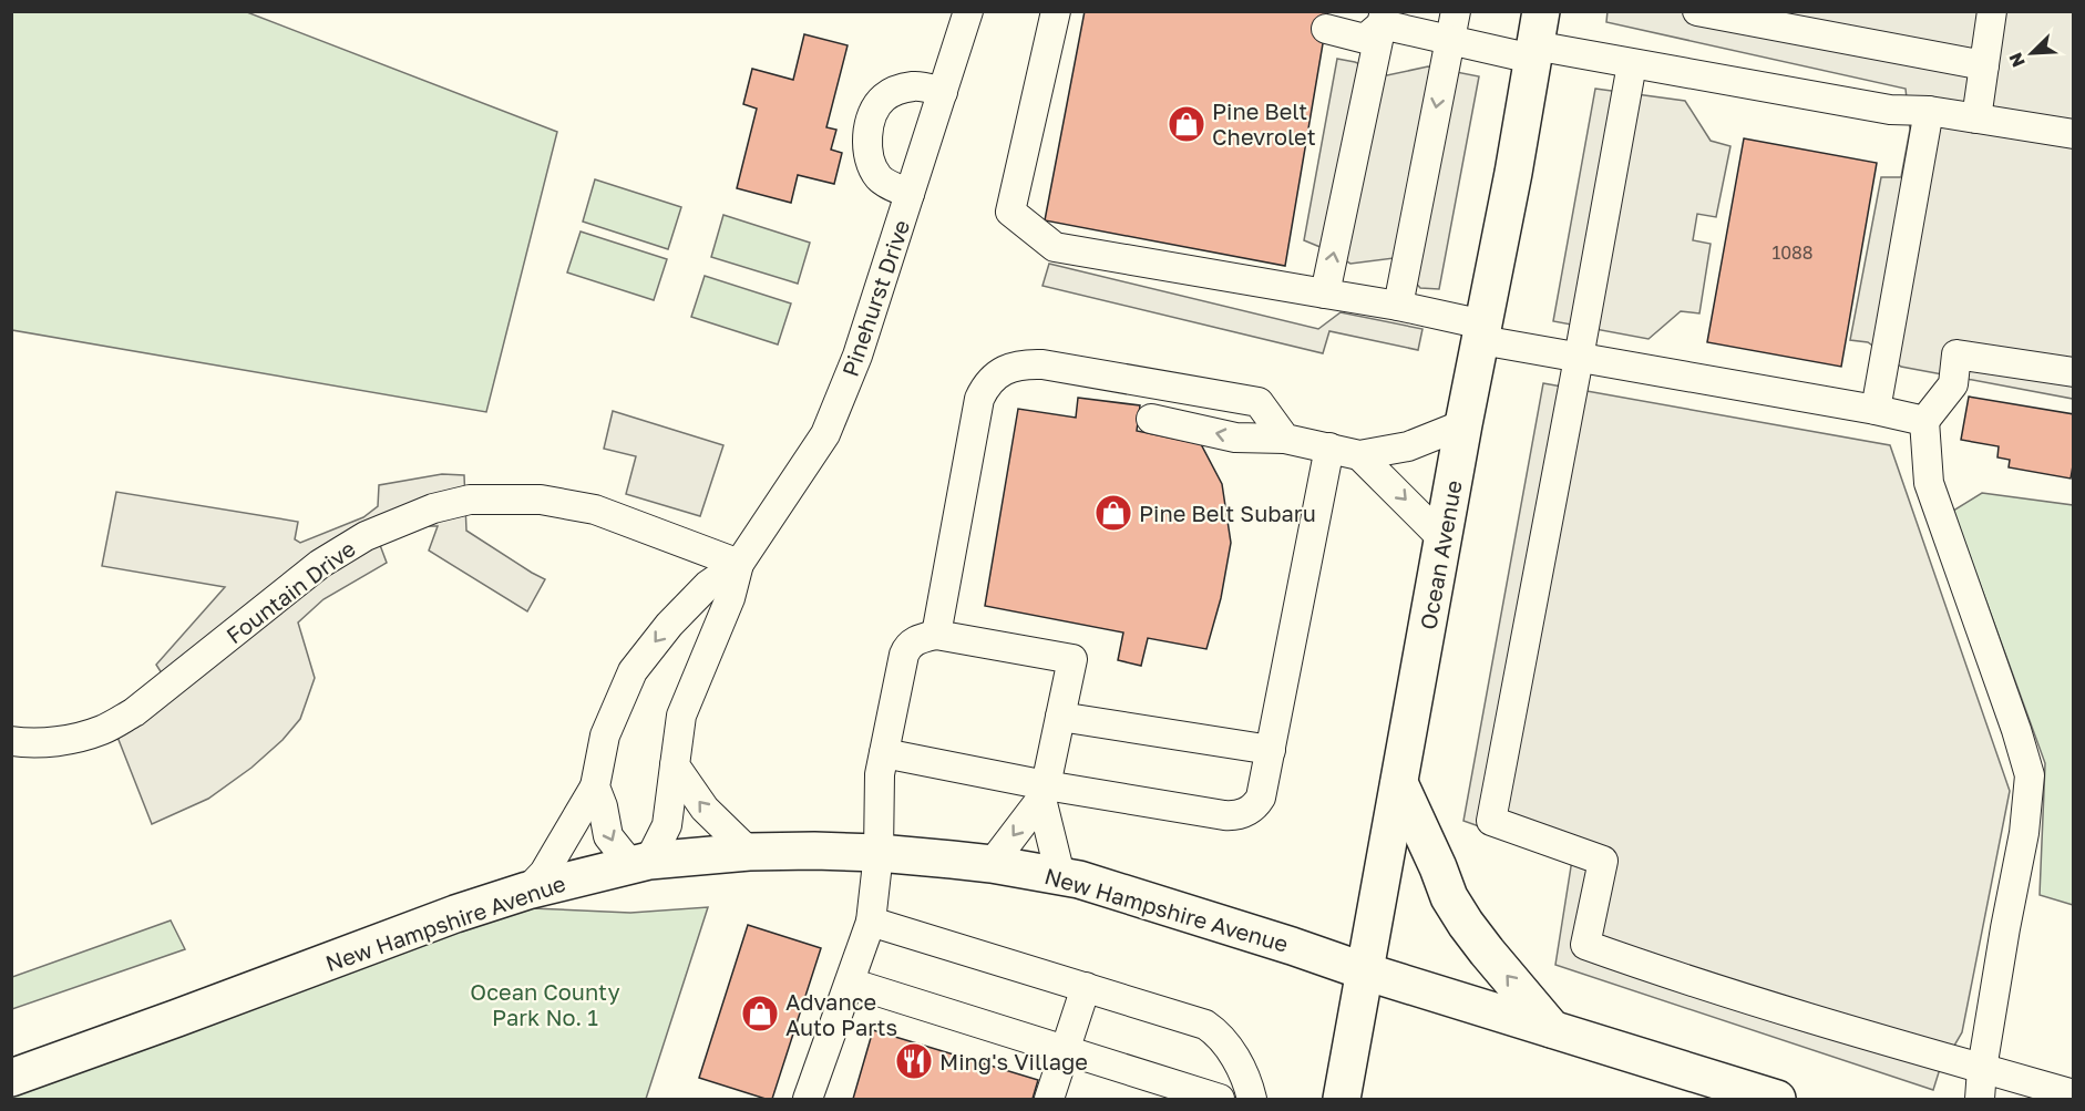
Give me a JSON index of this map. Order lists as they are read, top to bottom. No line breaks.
{"streets":{"main road":["Ocean Avenue","New Hampshire Avenue"],"street":["Pinehurst Drive","Fountain Drive"]},"crossings":[["Pinehurst Drive","Fountain Drive"],["Pinehurst Drive","New Hampshire Avenue"],["Ocean Avenue","New Hampshire Avenue"]],"parks":["Ocean County Park No. 1"],"places":{"shop":["Pine Belt Chevrolet","Pine Belt Subaru","Advance Auto Parts"],"restaurant":["Ming's Village"]},"house_numbers":["1088"],"north":"bottom left"}
